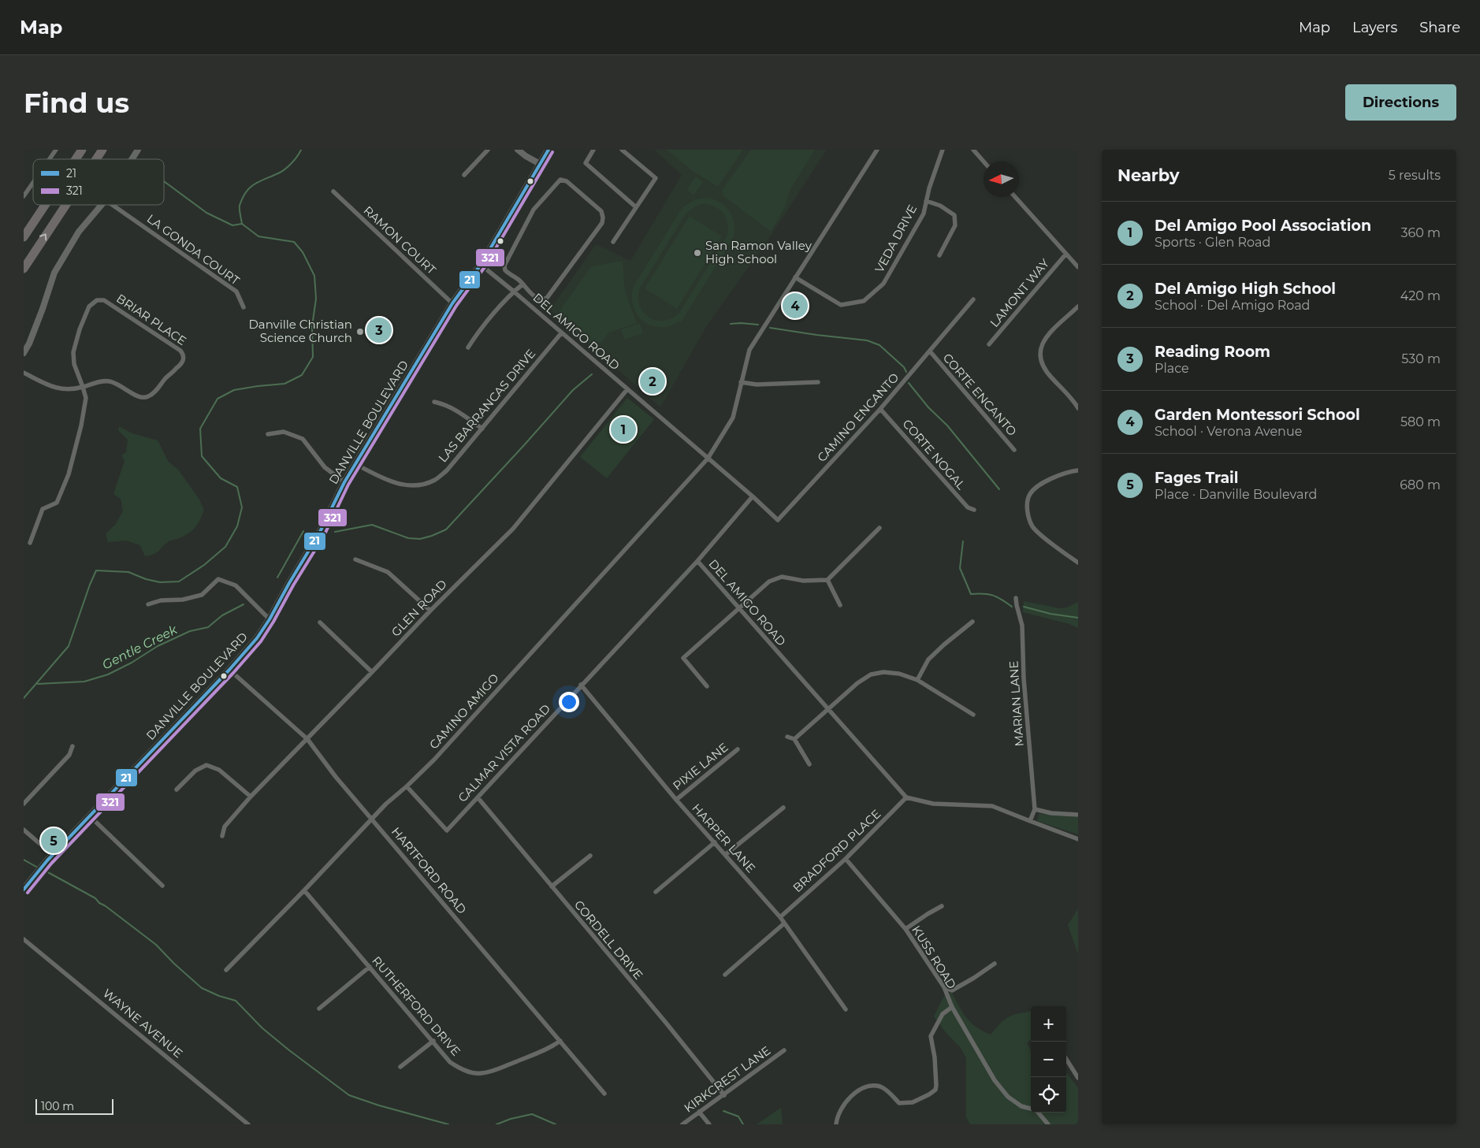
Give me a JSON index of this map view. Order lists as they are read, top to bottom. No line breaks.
{"streets":{"main road":["DANVILLE BOULEVARD"],"street":["VEDA DRIVE","RAMON COURT","LA GONDA COURT","LAMONT WAY","BRIAR PLACE","DEL AMIGO ROAD","CORTE ENCANTO","LAS BARRANCAS DRIVE","CAMINO ENCANTO","CORTE NOGAL","GLEN ROAD","MARIAN LANE","CAMINO AMIGO","CALMAR VISTA ROAD","PIXIE LANE","HARPER LANE","BRADFORD PLACE","HARTFORD ROAD","CORDELL DRIVE","KUSS ROAD","RUTHERFORD DRIVE","WAYNE AVENUE","KIRKCREST LANE"]},"crossings":[["VEDA DRIVE","CAMINO AMIGO"],["RAMON COURT","DANVILLE BOULEVARD"],["DEL AMIGO ROAD","LAS BARRANCAS DRIVE"],["DEL AMIGO ROAD","CAMINO ENCANTO"],["DEL AMIGO ROAD","DANVILLE BOULEVARD"],["DEL AMIGO ROAD","GLEN ROAD"],["DEL AMIGO ROAD","CAMINO AMIGO"],["DEL AMIGO ROAD","CALMAR VISTA ROAD"],["DEL AMIGO ROAD","BRADFORD PLACE"],["CORTE ENCANTO","CAMINO ENCANTO"],["LAS BARRANCAS DRIVE","DANVILLE BOULEVARD"],["CAMINO ENCANTO","CORTE NOGAL"],["DANVILLE BOULEVARD","HARTFORD ROAD"],["GLEN ROAD","HARTFORD ROAD"],["CAMINO AMIGO","CALMAR VISTA ROAD"],["CAMINO AMIGO","HARTFORD ROAD"],["CAMINO AMIGO","RUTHERFORD DRIVE"],["CALMAR VISTA ROAD","HARPER LANE"],["CALMAR VISTA ROAD","CORDELL DRIVE"],["PIXIE LANE","HARPER LANE"],["HARPER LANE","BRADFORD PLACE"],["BRADFORD PLACE","KUSS ROAD"],["HARTFORD ROAD","RUTHERFORD DRIVE"],["CORDELL DRIVE","KIRKCREST LANE"]],"water":["Gentle Creek"],"places":["San Ramon Valley High School","Danville Christian Science Church"],"lines":["transit line 21","transit line 321"],"legend":["21","321"],"scale_bar":"100 m","north":"left","page":{"header":"Map","nav":["Map","Layers","Share"],"buttons":"Directions","title":"Find us","heading":["Nearby","5 results"],"list":[{"mark":"1","name":"Del Amigo Pool Association","note":"Sports · Glen Road","value":"360 m"},{"mark":"2","name":"Del Amigo High School","note":"School · Del Amigo Road","value":"420 m"},{"mark":"3","name":"Reading Room","note":"Place","value":"530 m"},{"mark":"4","name":"Garden Montessori School","note":"School · Verona Avenue","value":"580 m"},{"mark":"5","name":"Fages Trail","note":"Place · Danville Boulevard","value":"680 m"}],"pins":["4","3","2","1","5"],"map_buttons":["+","−"],"scale":"100 m"}}
